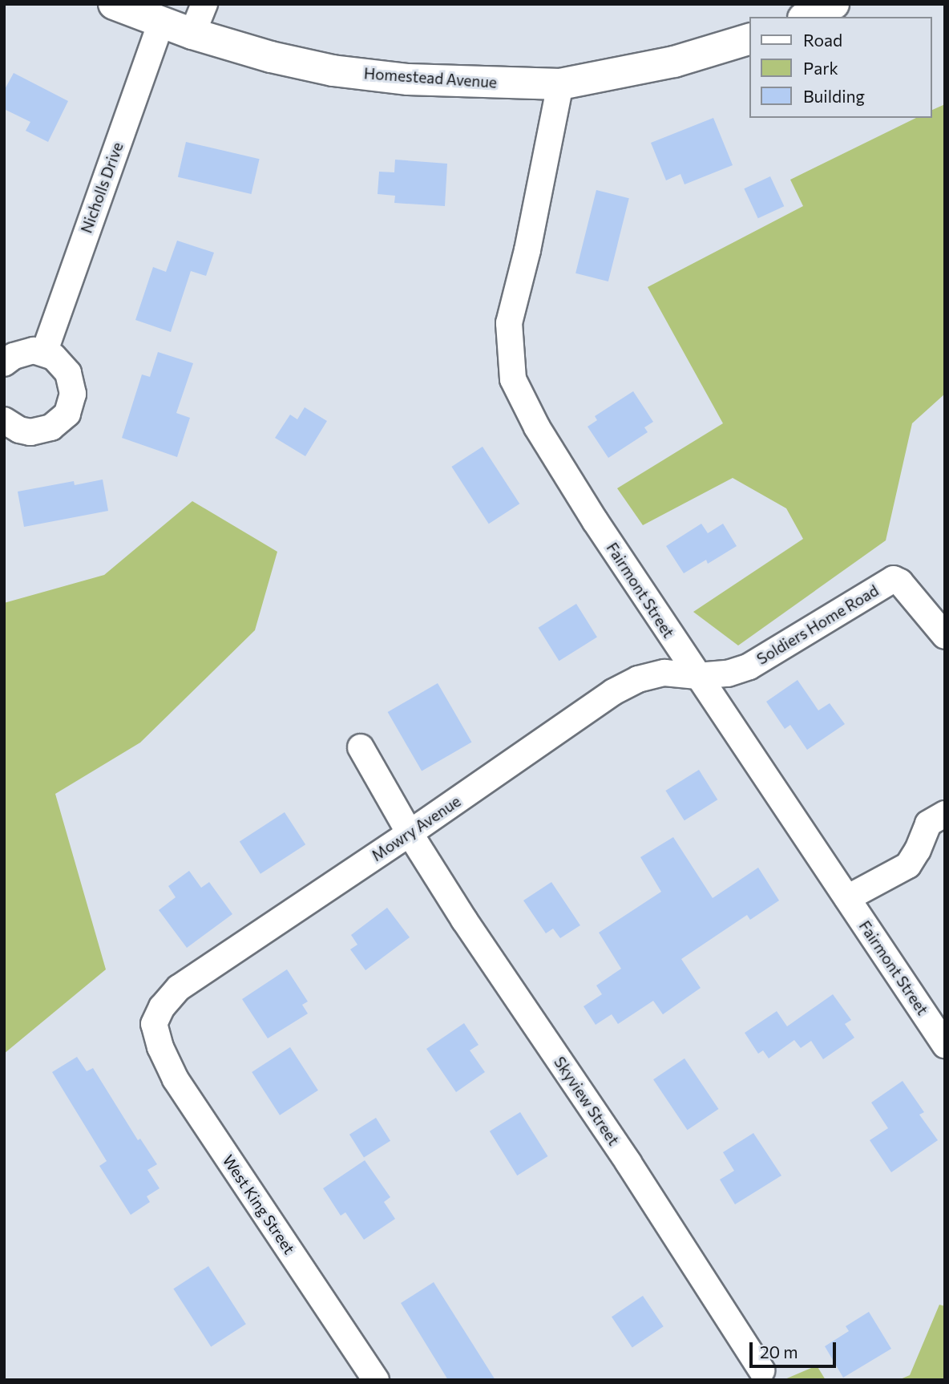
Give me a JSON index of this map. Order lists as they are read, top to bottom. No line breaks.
{"streets":{"main road":["Homestead Avenue"],"street":["Nicholls Drive","Fairmont Street","Soldiers Home Road","Mowry Avenue","Skyview Street","West King Street"]},"crossings":[["Homestead Avenue","Nicholls Drive"],["Homestead Avenue","Fairmont Street"],["Fairmont Street","Soldiers Home Road"],["Fairmont Street","Mowry Avenue"],["Soldiers Home Road","Mowry Avenue"],["Mowry Avenue","Skyview Street"],["Mowry Avenue","West King Street"]],"legend":["Road","Park","Building"],"scale_bar":"20 m"}
